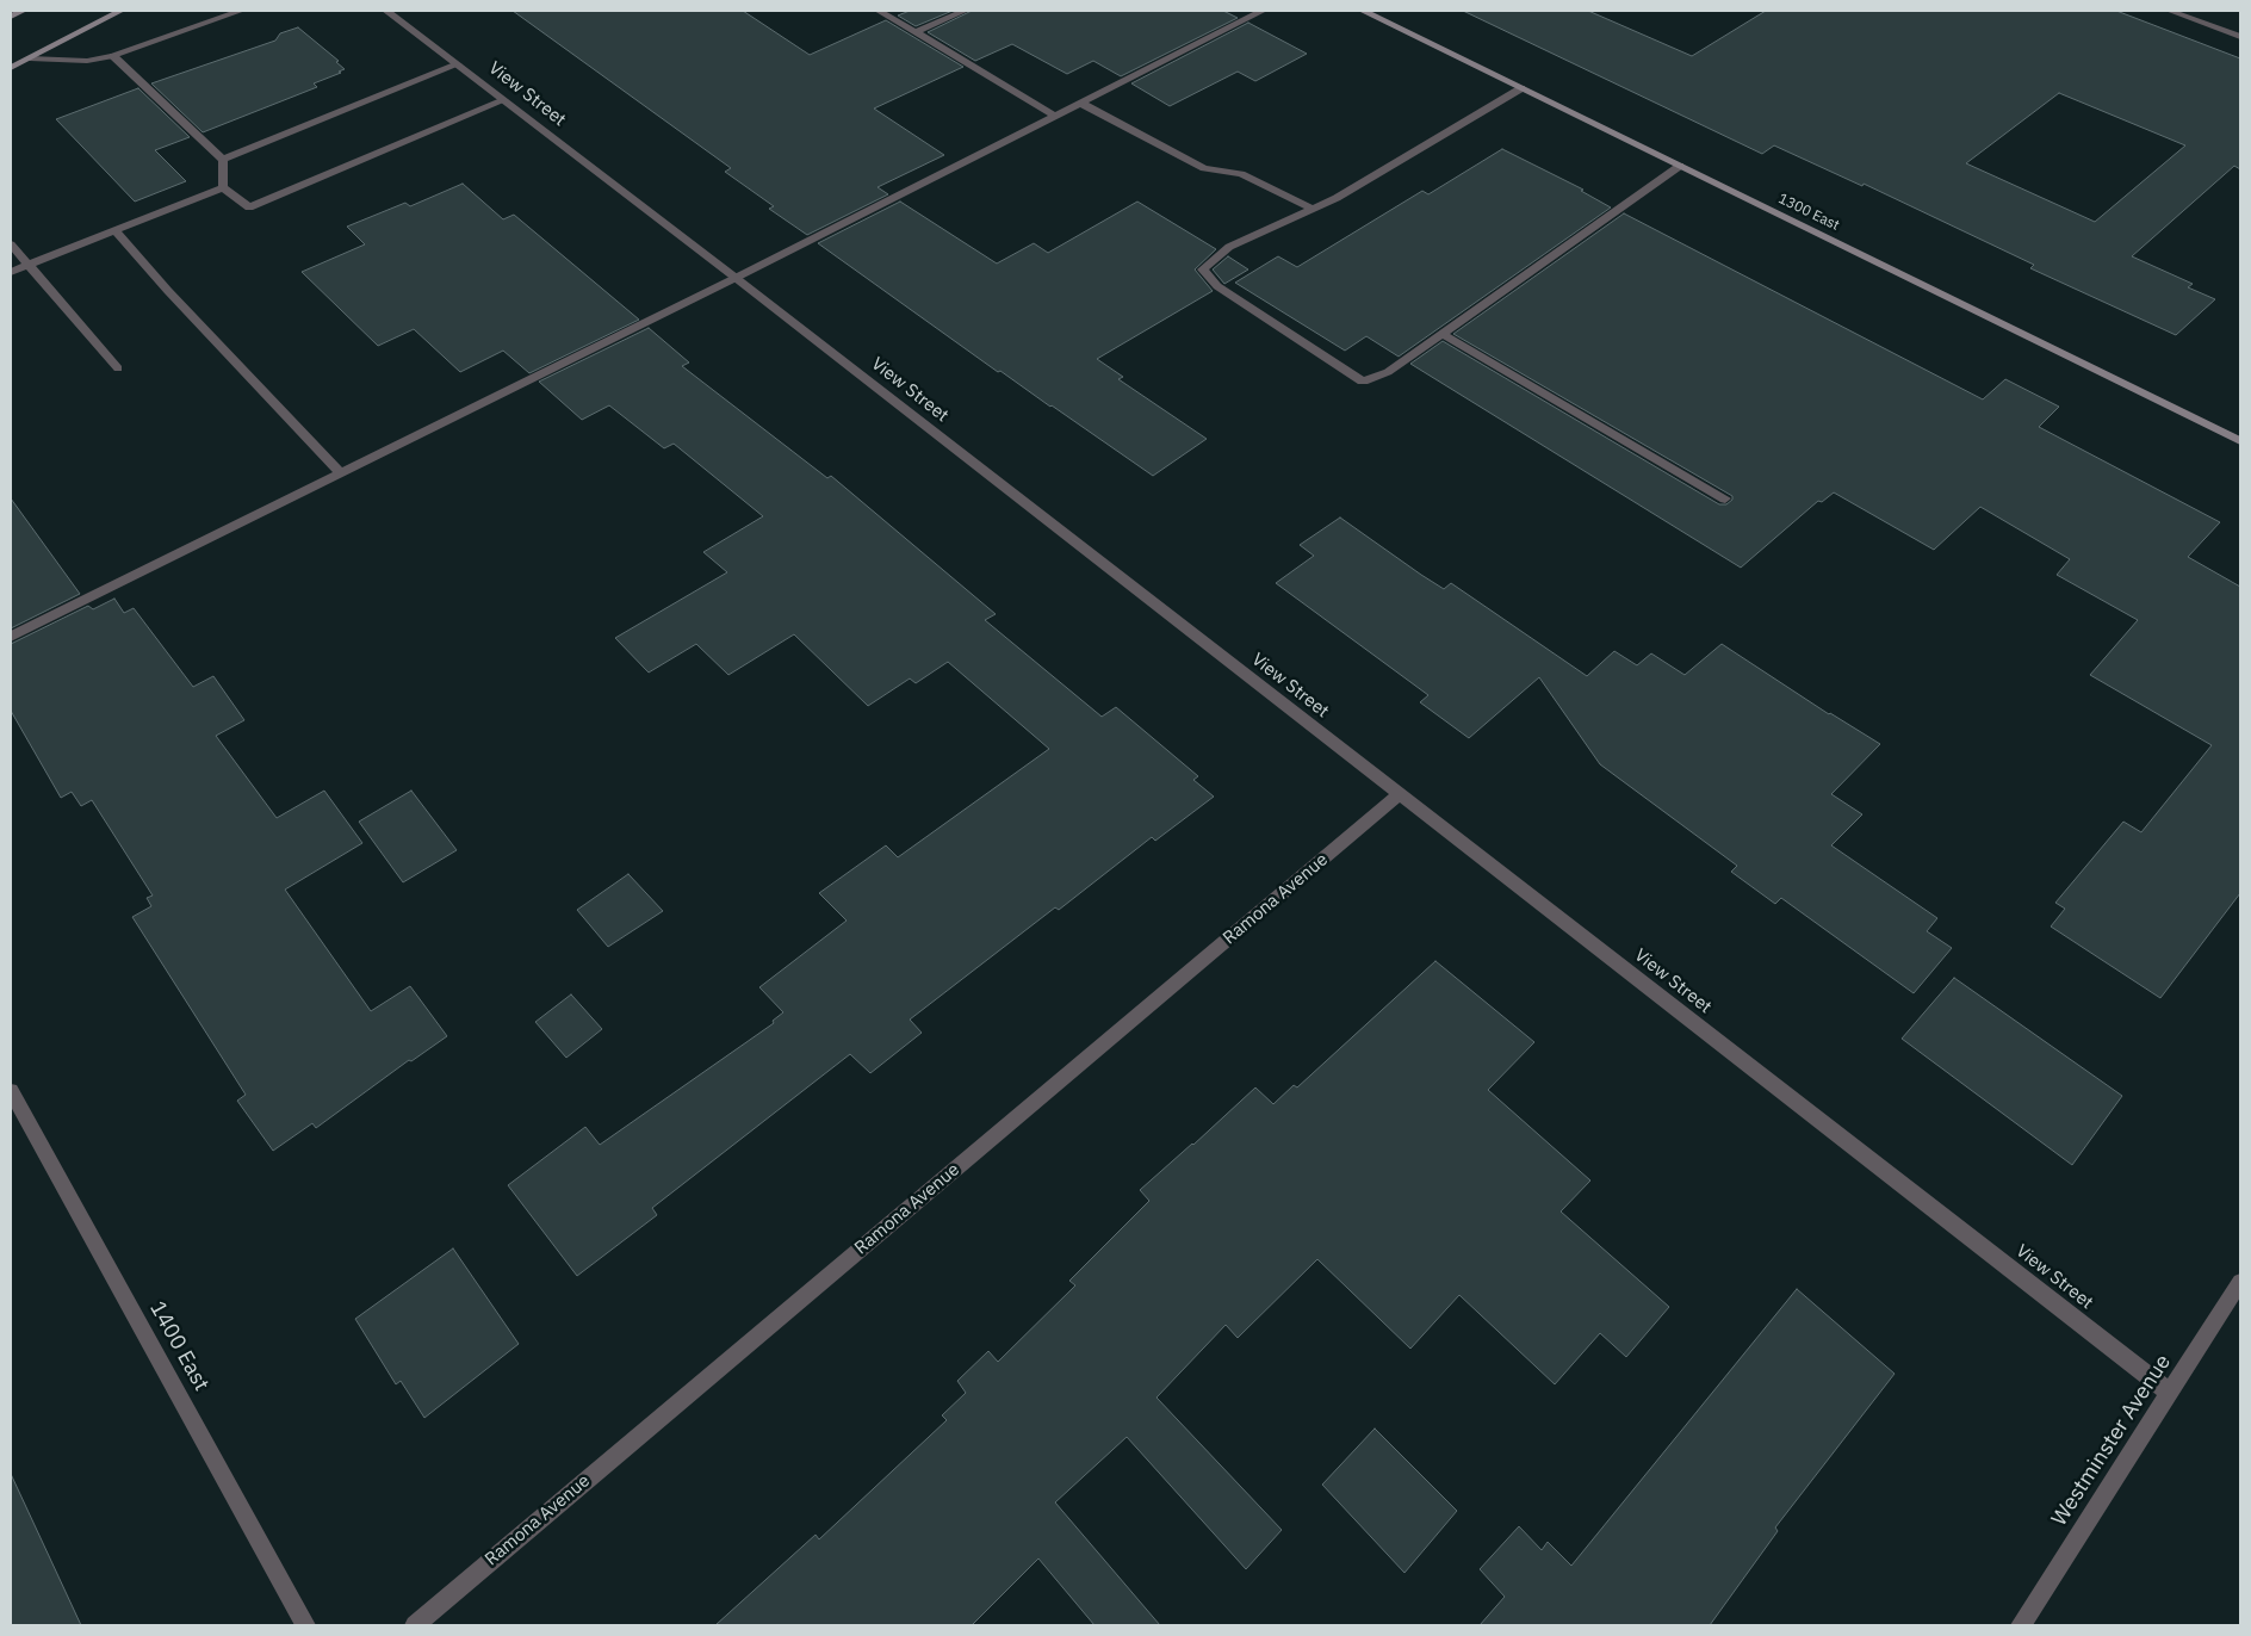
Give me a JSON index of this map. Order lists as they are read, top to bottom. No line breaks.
{"streets":{"main road":["1300 East"],"street":["View Street","Ramona Avenue","1400 East","Westminster Avenue"]},"crossings":[["View Street","Ramona Avenue"],["View Street","Westminster Avenue"]]}
